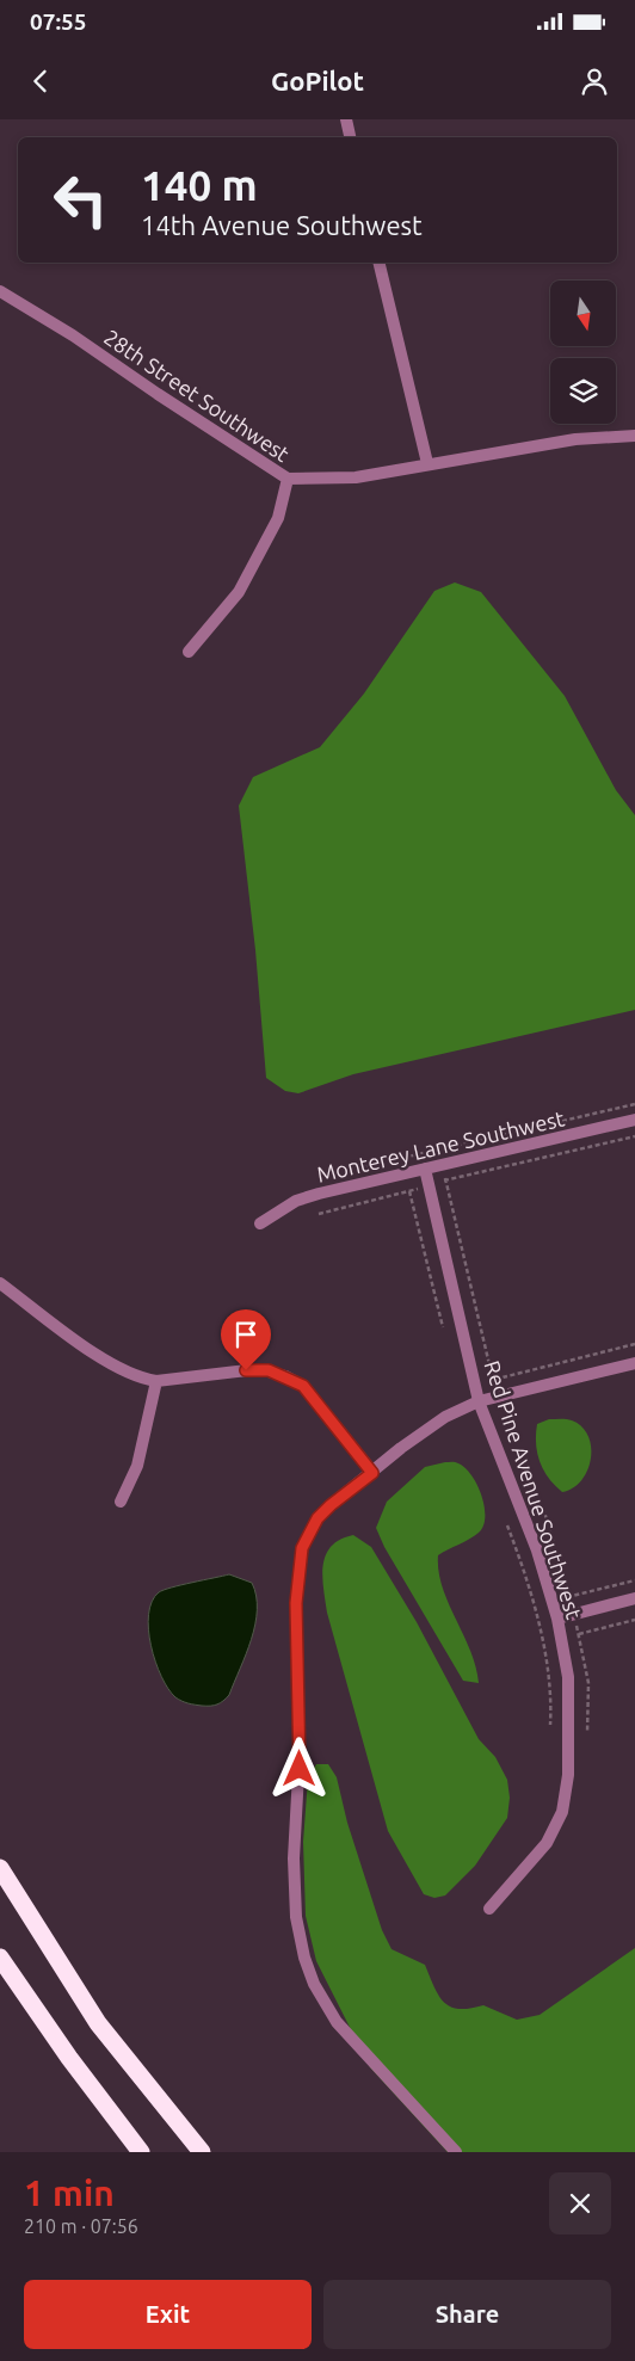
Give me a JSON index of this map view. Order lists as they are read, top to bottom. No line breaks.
{"streets":{"street":["28th Street Southwest","Monterey Lane Southwest","Red Pine Avenue Southwest"]},"crossings":[["Monterey Lane Southwest","Red Pine Avenue Southwest"]],"north":"bottom","page":{"status":"07:55","header":"GoPilot","turn":["140 m","14th Avenue Southwest"],"heading":["1 min","210 m · 07:56"],"buttons":["Exit","Share"]}}
